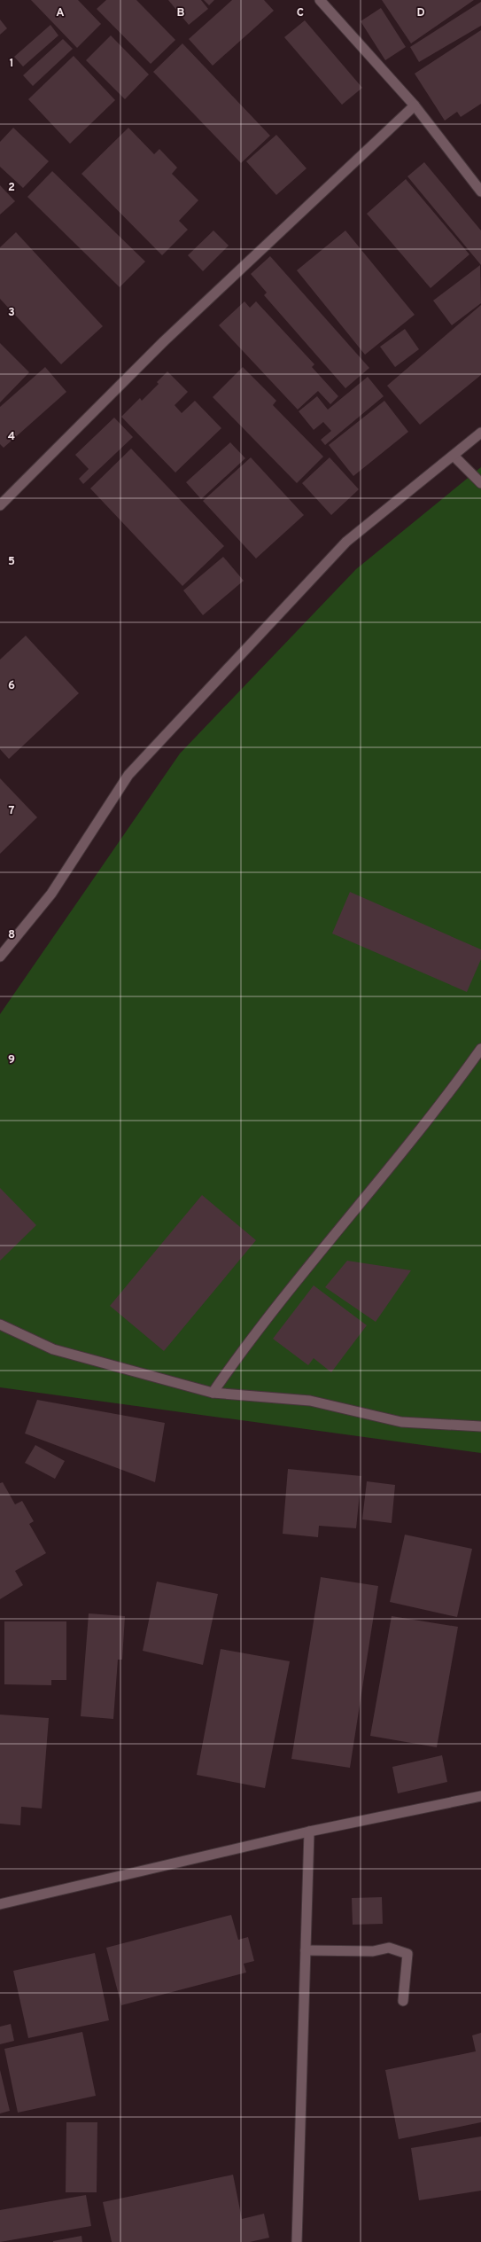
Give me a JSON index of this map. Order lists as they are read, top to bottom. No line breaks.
{"grid":{"columns":["A","B","C","D"],"rows":["1","2","3","4","5","6","7","8","9"]}}
